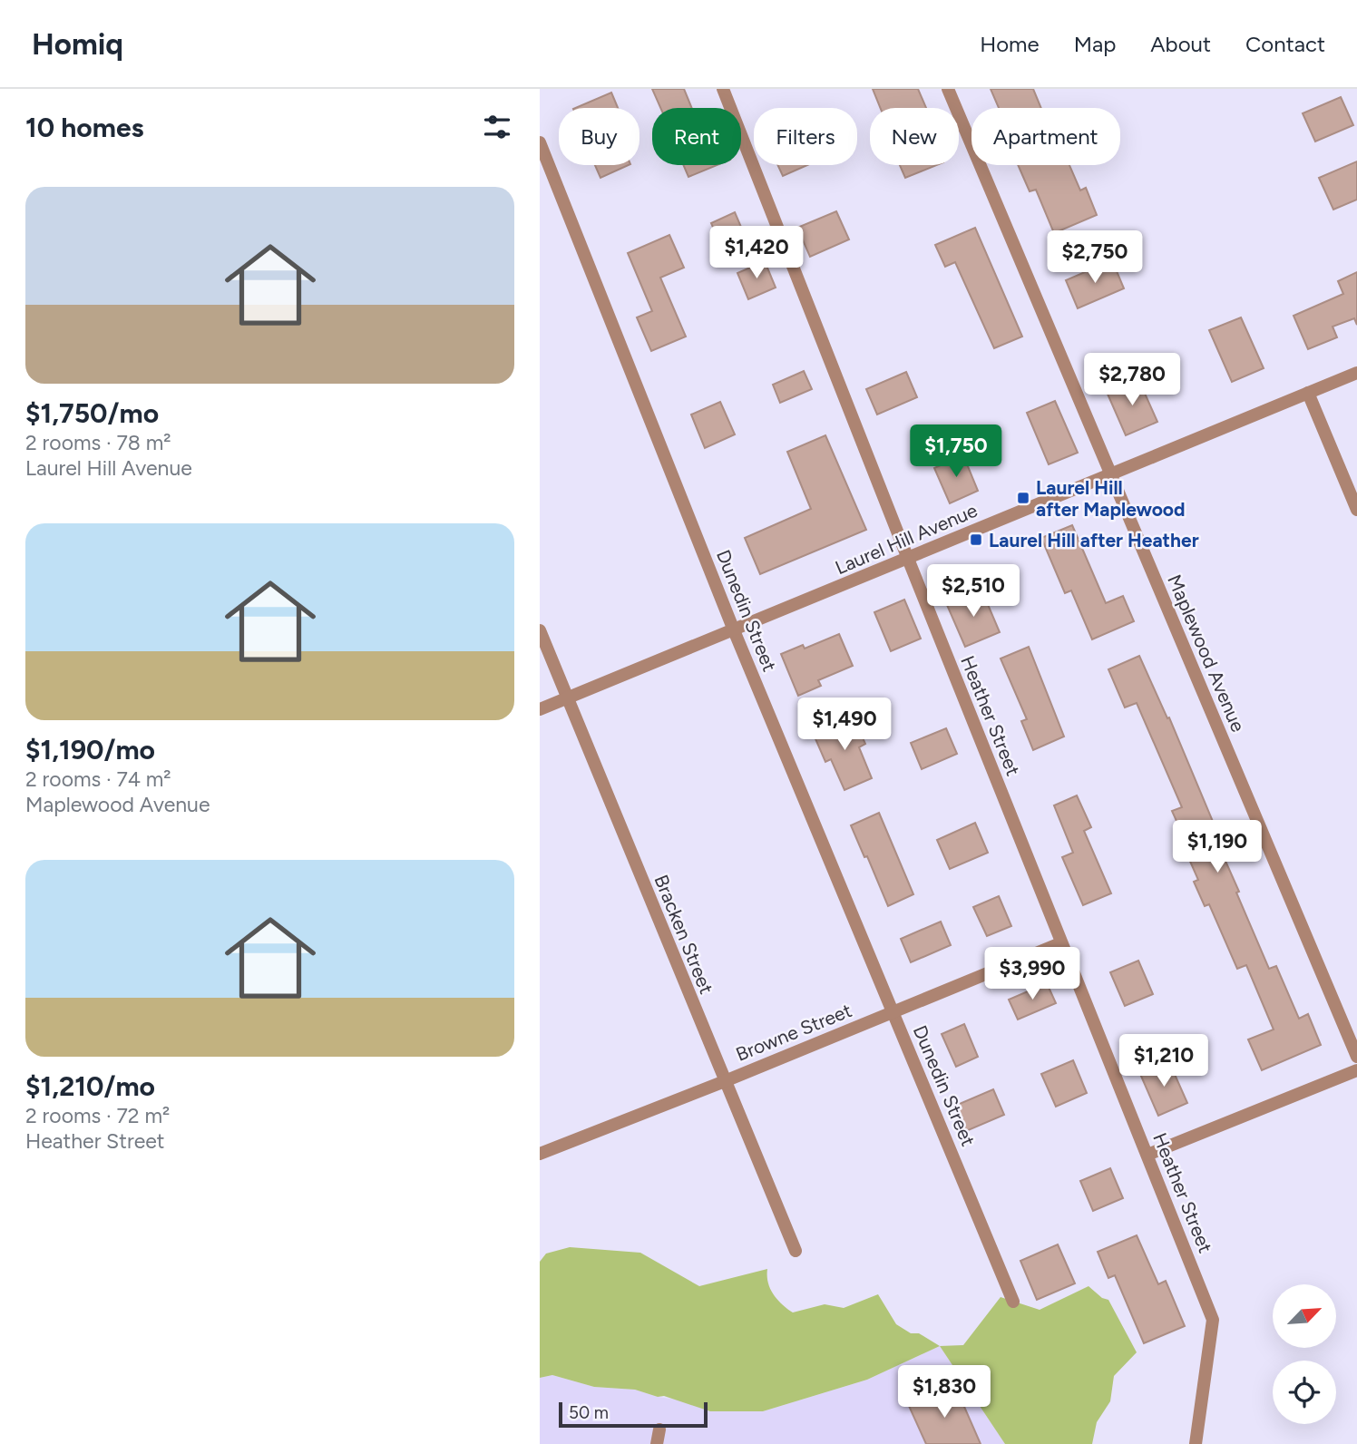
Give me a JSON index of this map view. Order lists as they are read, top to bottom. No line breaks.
{"streets":{"street":["Laurel Hill Avenue","Dunedin Street","Maplewood Avenue","Heather Street","Bracken Street","Browne Street"]},"crossings":[["Laurel Hill Avenue","Dunedin Street"],["Laurel Hill Avenue","Maplewood Avenue"],["Laurel Hill Avenue","Heather Street"],["Laurel Hill Avenue","Bracken Street"],["Dunedin Street","Browne Street"],["Heather Street","Browne Street"],["Bracken Street","Browne Street"]],"places":{"transit":["Laurel Hill after Maplewood","Laurel Hill after Heather"]},"scale_bar":"50 m","north":"top right","page":{"header":"Homiq","nav":["Home","Map","About","Contact"],"heading":"10 homes","chip":["Buy","Rent","Filters","New","Apartment"],"list":[{"name":"$1,750/mo","note":"2 rooms · 78 m² · Laurel Hill Avenue"},{"name":"$1,190/mo","note":"2 rooms · 74 m² · Maplewood Avenue"},{"name":"$1,210/mo","note":"2 rooms · 72 m² · Heather Street"}],"price":["$1,420","$2,750","$2,780","$1,750","$2,510","$1,490","$1,190","$3,990","$1,210","$1,830"],"scale":"50 m"}}
